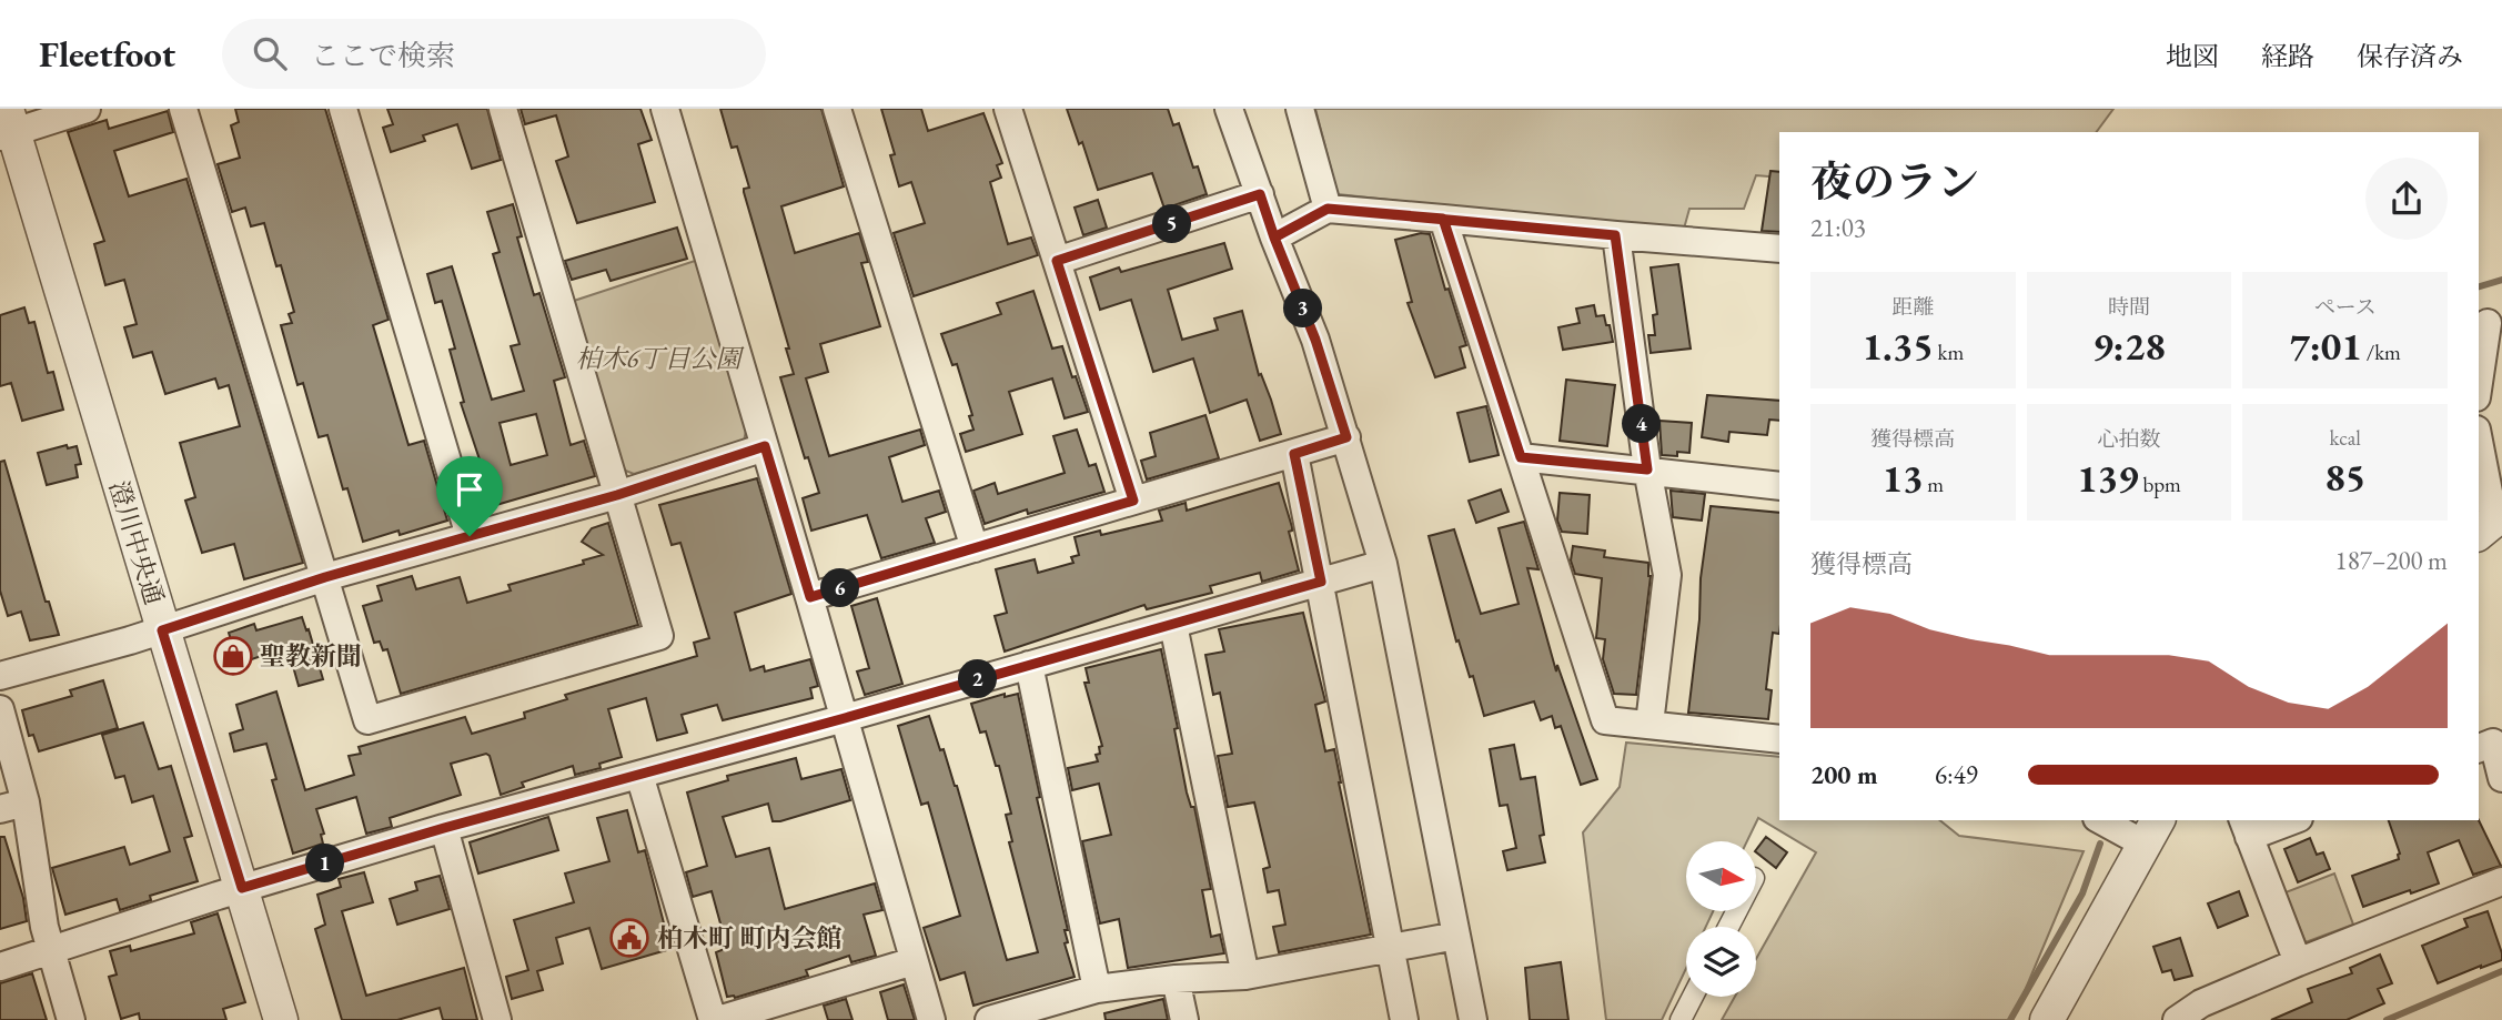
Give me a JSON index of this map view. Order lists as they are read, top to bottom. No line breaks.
{"streets":{"street":["澄川中央通"]},"parks":["柏木6丁目公園"],"places":{"shop":["聖教新聞"],"public building":["柏木町 町内会館"]},"north":"right","page":{"header":"Fleetfoot","search":"ここで検索","nav":["地図","経路","保存済み"],"heading":["夜のラン","21:03"],"pins":["5","3","4","6","2","1"],"stats":[["距離","1.35 km"],["時間","9:28"],["ペース","7:01 /km"],["獲得標高","13 m"],["心拍数","139 bpm"],["kcal","85"]],"chart":["獲得標高","187–200 m"],"list":[{"name":"200 m","note":"6:49"}]}}
